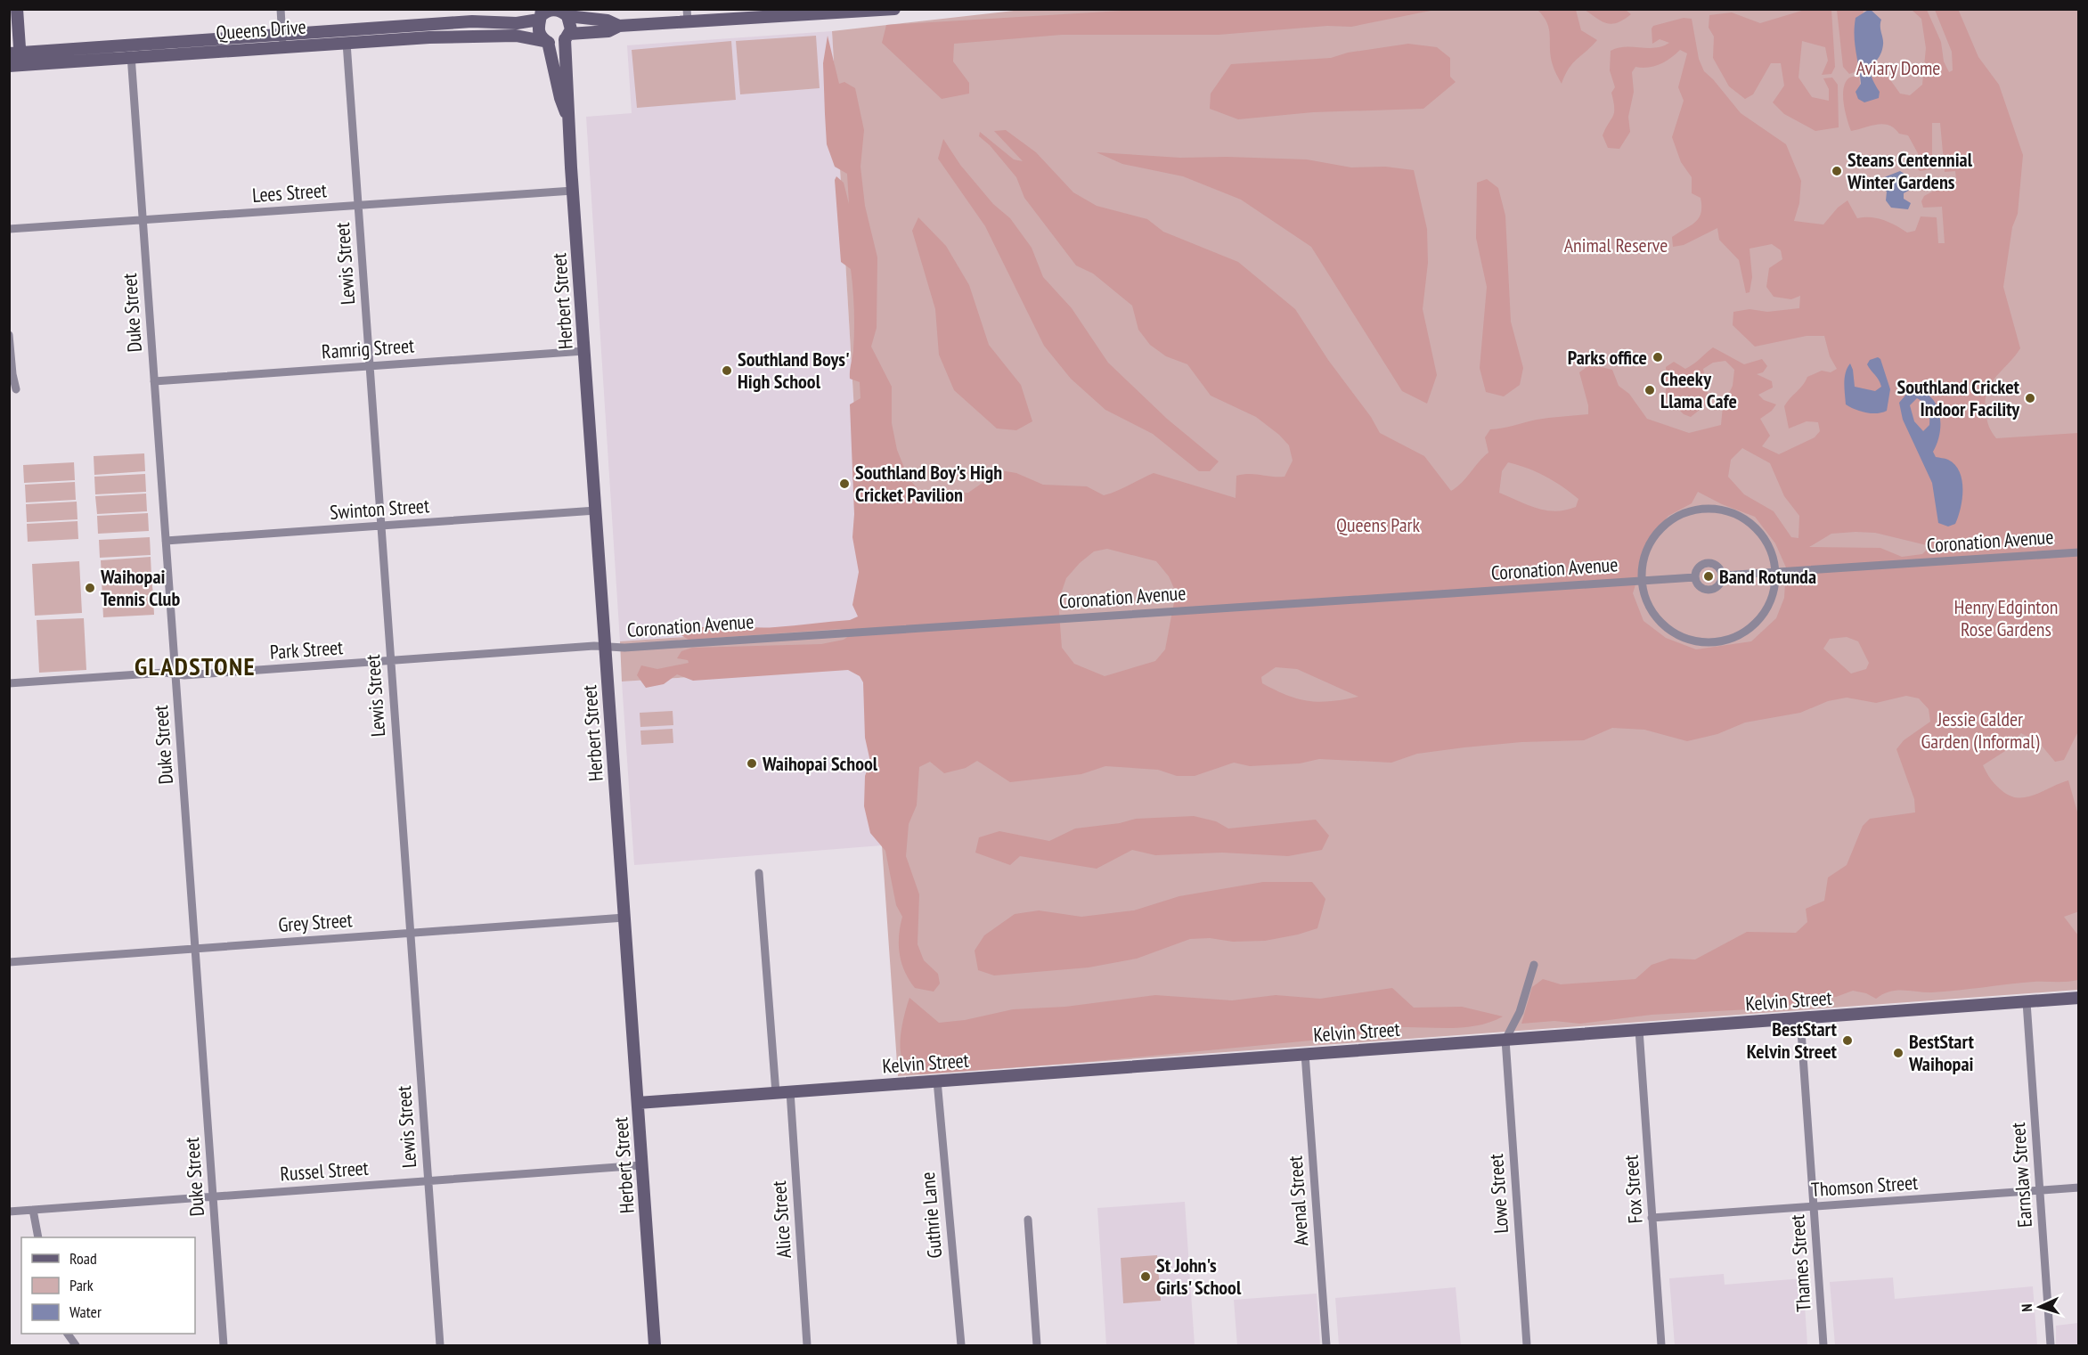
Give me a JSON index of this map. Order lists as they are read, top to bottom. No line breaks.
{"streets":{"main road":["Queens Drive","Herbert Street","Kelvin Street"],"street":["Lees Street","Lewis Street","Duke Street","Ramrig Street","Swinton Street","Coronation Avenue","Park Street","Grey Street","Russel Street","Earnslaw Street","Thomson Street","Fox Street","Lowe Street","Avenal Street","Guthrie Lane","Alice Street","Thames Street"]},"crossings":[["Queens Drive","Lewis Street"],["Queens Drive","Herbert Street"],["Queens Drive","Duke Street"],["Lees Street","Lewis Street"],["Lees Street","Herbert Street"],["Lees Street","Duke Street"],["Lewis Street","Ramrig Street"],["Lewis Street","Swinton Street"],["Lewis Street","Park Street"],["Lewis Street","Grey Street"],["Lewis Street","Russel Street"],["Herbert Street","Ramrig Street"],["Herbert Street","Swinton Street"],["Herbert Street","Coronation Avenue"],["Herbert Street","Park Street"],["Herbert Street","Grey Street"],["Herbert Street","Kelvin Street"],["Herbert Street","Russel Street"],["Duke Street","Ramrig Street"],["Duke Street","Swinton Street"],["Duke Street","Park Street"],["Duke Street","Grey Street"],["Duke Street","Russel Street"],["Coronation Avenue","Park Street"],["Kelvin Street","Earnslaw Street"],["Kelvin Street","Fox Street"],["Kelvin Street","Lowe Street"],["Kelvin Street","Avenal Street"],["Kelvin Street","Guthrie Lane"],["Kelvin Street","Alice Street"],["Kelvin Street","Thames Street"],["Earnslaw Street","Thomson Street"],["Thomson Street","Fox Street"],["Thomson Street","Thames Street"]],"districts":["GLADSTONE"],"parks":["Aviary Dome","Animal Reserve","Queens Park","Henry Edginton Rose Gardens","Jessie Calder Garden (Informal)"],"places":["Steans Centennial Winter Gardens","Parks office","Southland Boys' High School","Cheeky Llama Cafe","Southland Cricket Indoor Facility","Southland Boy's High Cricket Pavilion","Band Rotunda","Waihopai Tennis Club","Waihopai School","BestStart Kelvin Street","BestStart Waihopai","St John's Girls' School"],"legend":["Road","Park","Water"],"north":"left"}
